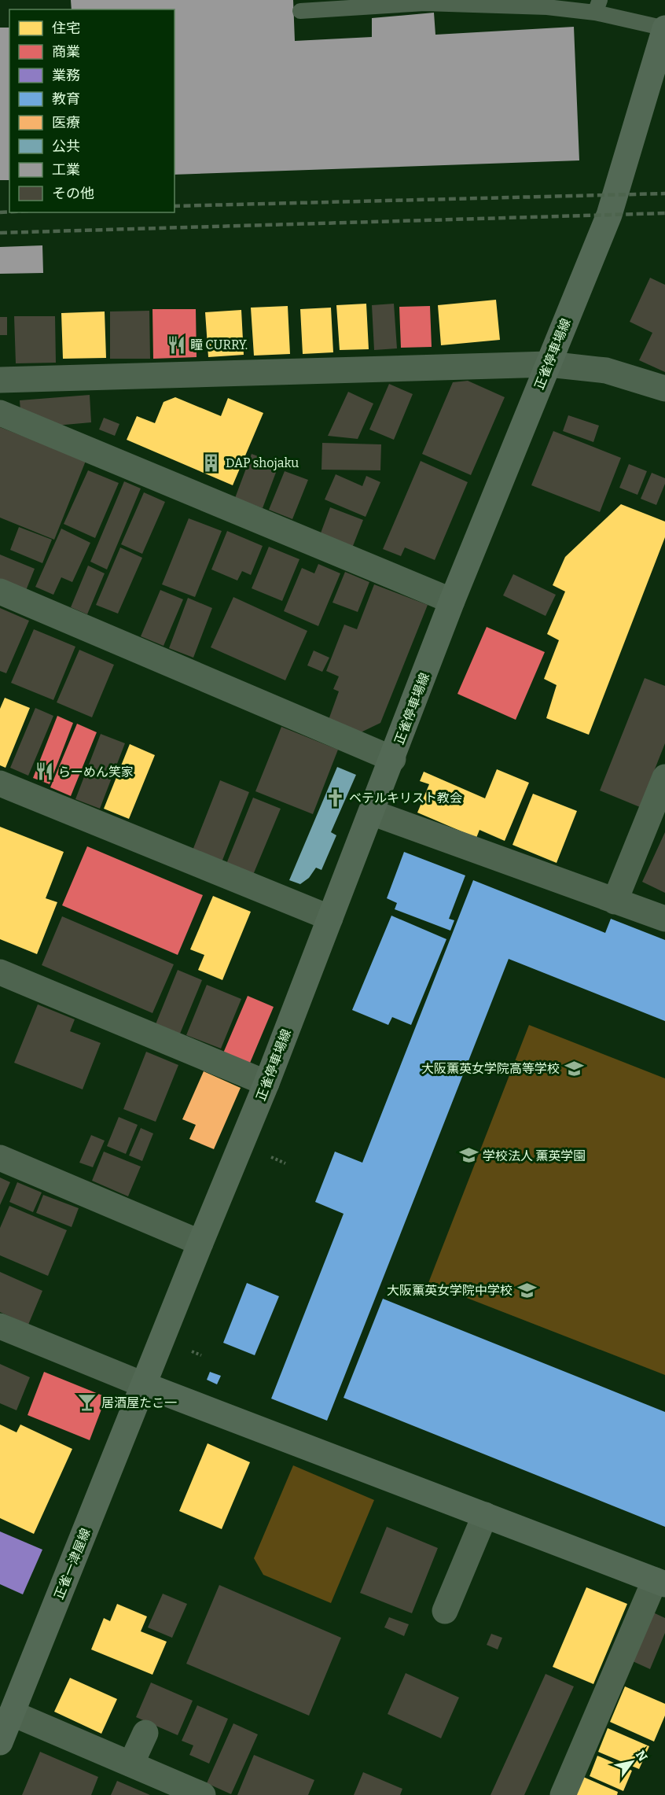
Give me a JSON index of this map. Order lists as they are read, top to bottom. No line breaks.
{"streets":{"main road":["正雀停車場線","正雀一津屋線"]},"crossings":[["正雀停車場線","正雀一津屋線"]],"places":{"restaurant":["瞳 CURRY.","らーめん笑家"],"building":["DAP shojaku"],"church":["ベテルキリスト教会"],"school or university":["大阪薫英女学院高等学校","学校法人 薫英学園","大阪薫英女学院中学校"],"bar":["居酒屋たこ一"]},"legend":["住宅","商業","業務","教育","医療","公共","工業","その他"],"north":"top right"}
